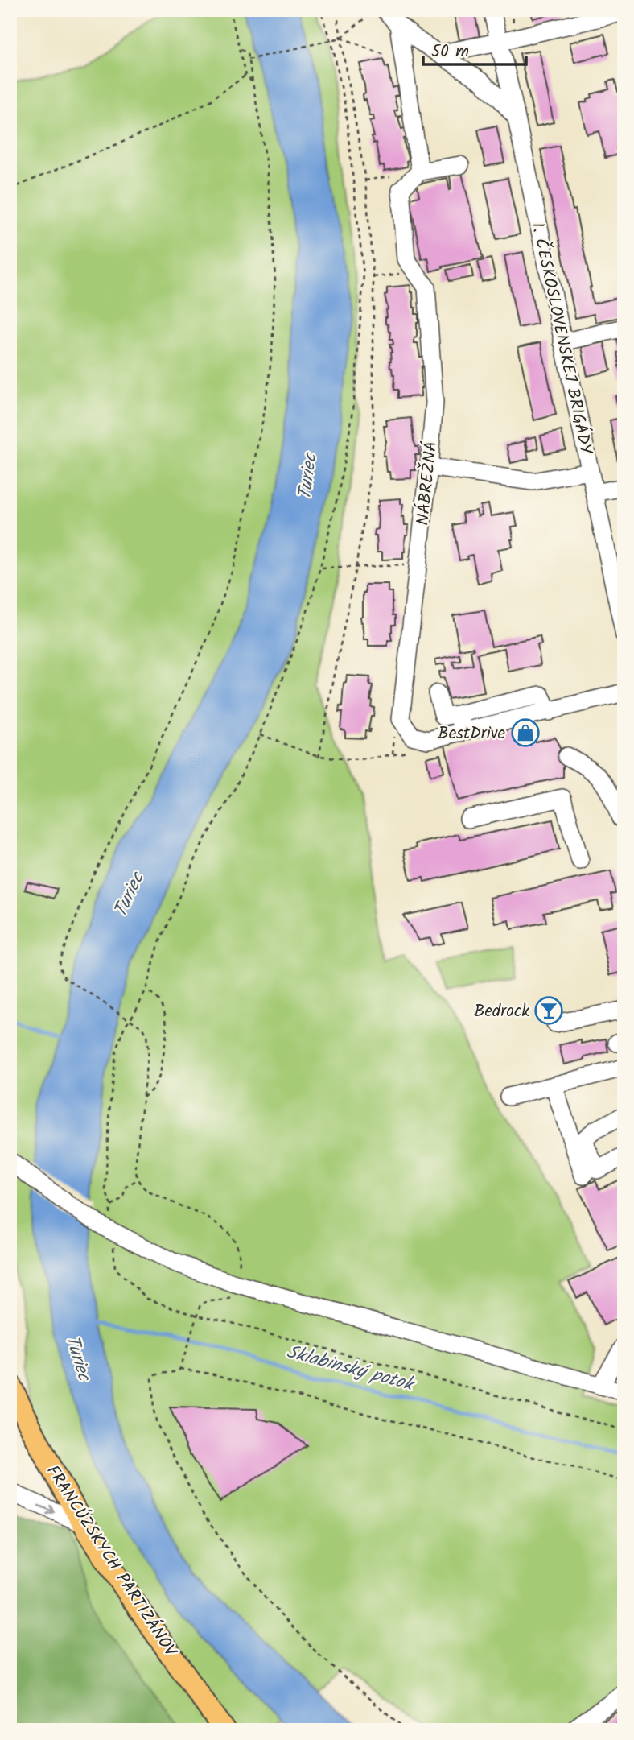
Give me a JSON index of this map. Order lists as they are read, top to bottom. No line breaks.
{"streets":{"main road":["FRANCÚZSKYCH PARTIZÁNOV"],"street":["I. ČESKOSLOVENSKEJ BRIGÁDY","NÁBREŽNÁ"]},"water":["Turiec","Sklabinský potok"],"places":{"shop":["BestDrive"],"bar":["Bedrock"]},"scale_bar":"50 m"}
